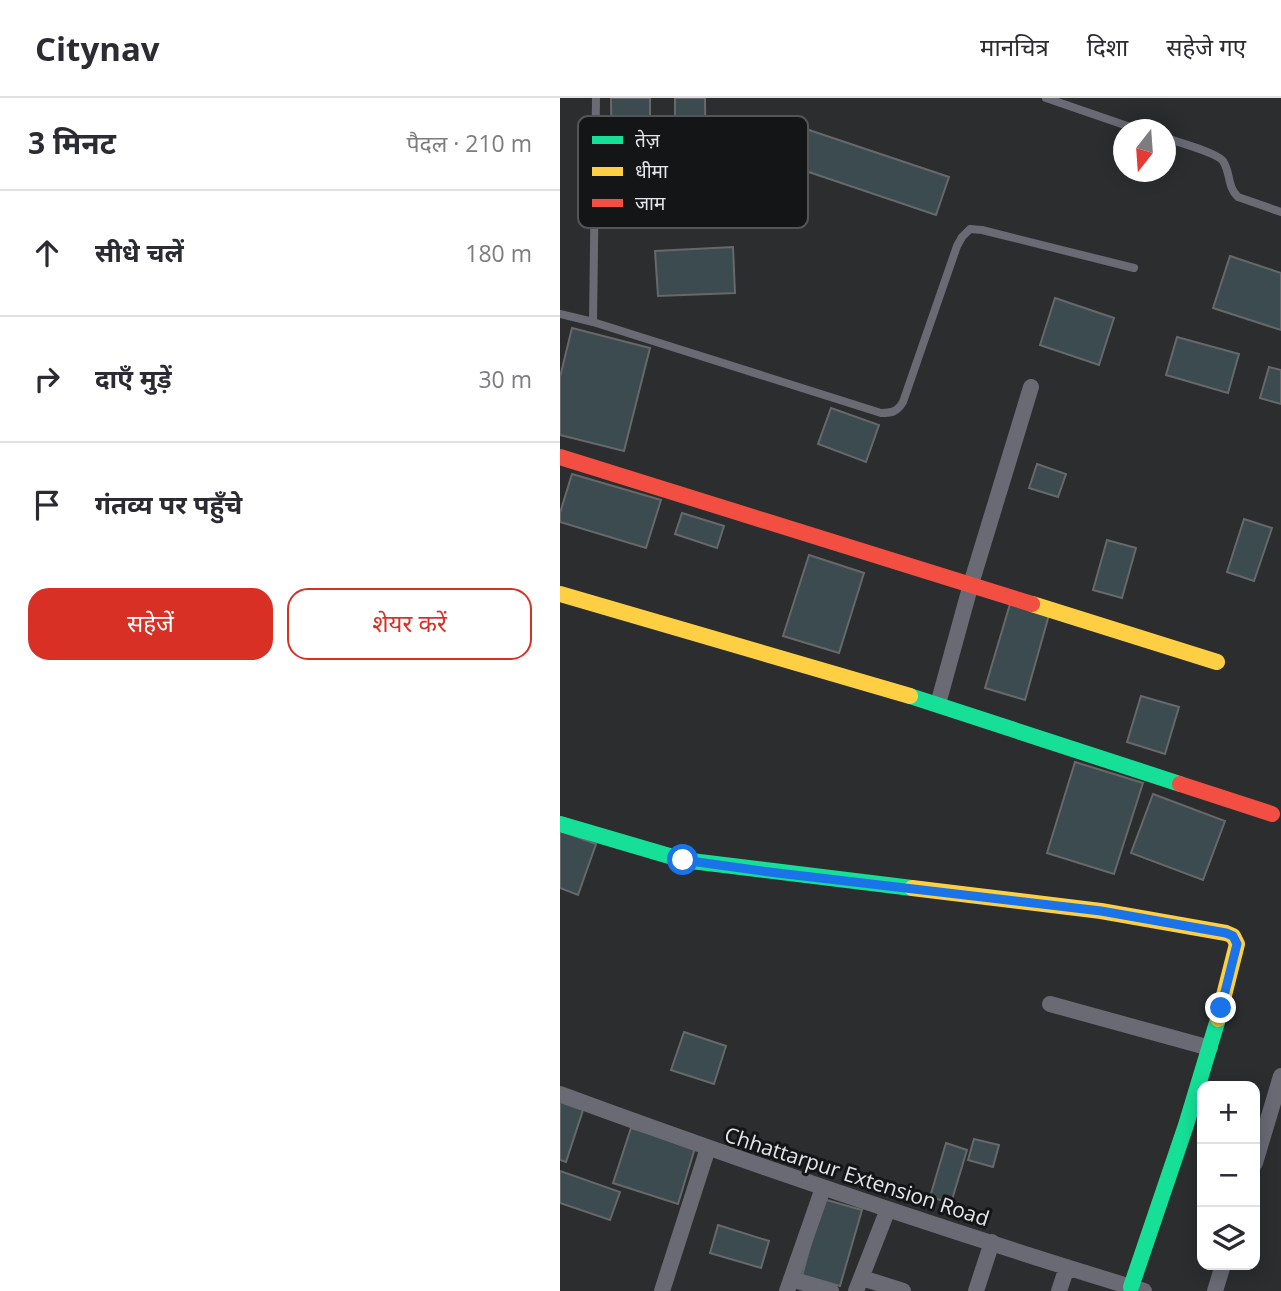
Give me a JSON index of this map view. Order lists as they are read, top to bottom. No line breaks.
{"streets":{"street":["Chhattarpur Extension Road"]},"legend":["तेज़","धीमा","जाम"],"north":"bottom","page":{"header":"Citynav","nav":["मानचित्र","दिशा","सहेजे गए"],"heading":["3 मिनट","पैदल · 210 m"],"list":[["सीधे चलें","180 m"],["दाएँ मुड़ें","30 m"],"गंतव्य पर पहुँचे"],"buttons":["सहेजें","शेयर करें"],"map_buttons":["+","−"]}}
